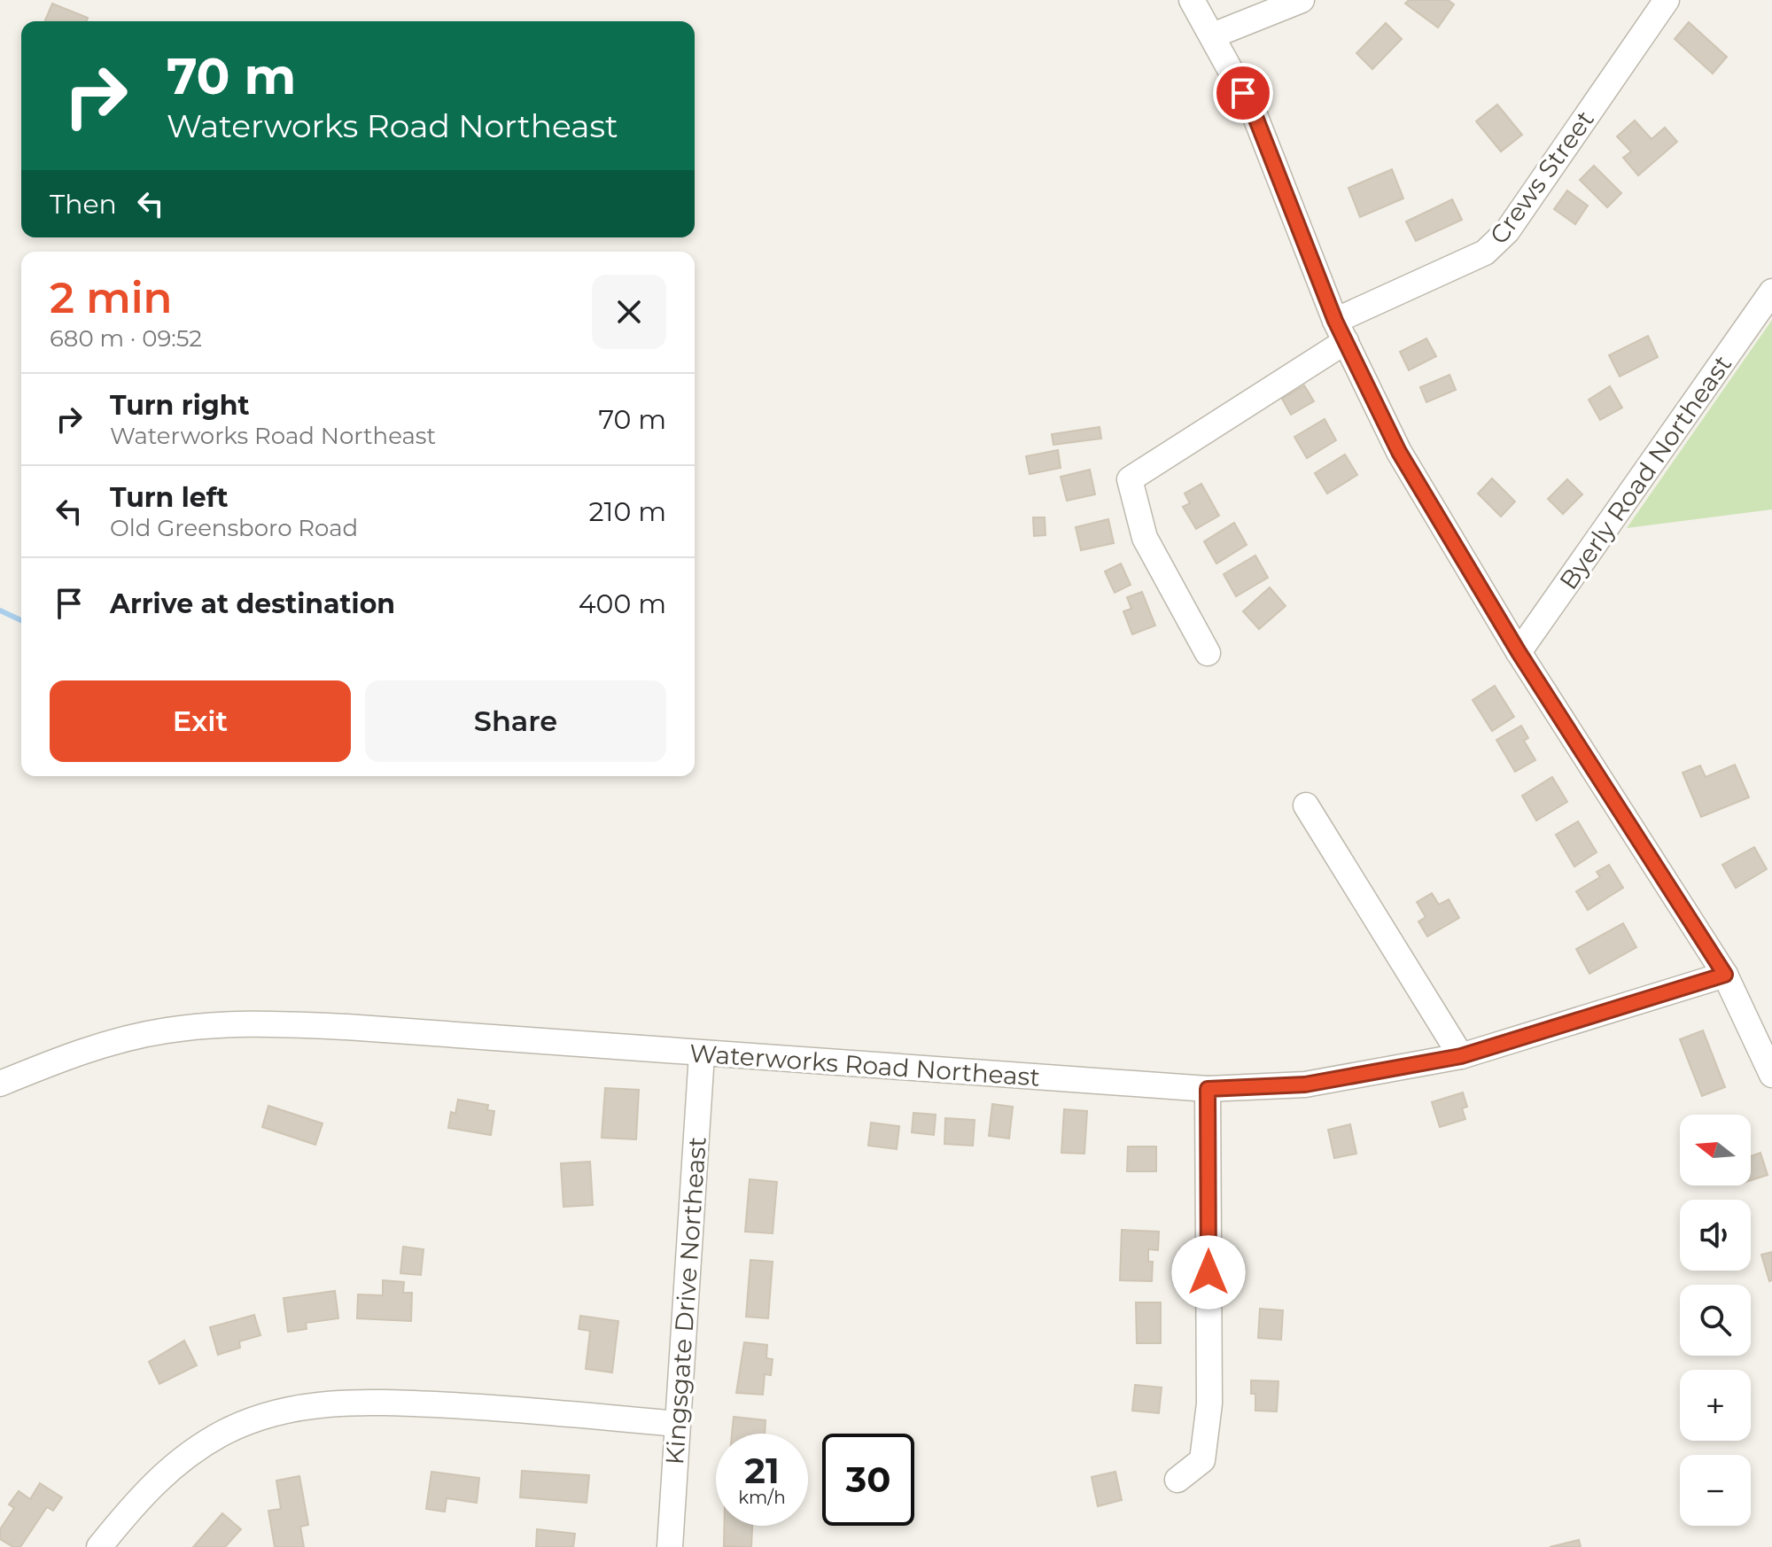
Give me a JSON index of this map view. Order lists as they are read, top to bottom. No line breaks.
{"streets":{"street":["Crews Street","Byerly Road Northeast","Waterworks Road Northeast","Kingsgate Drive Northeast"]},"crossings":[["Waterworks Road Northeast","Kingsgate Drive Northeast"]],"north":"left","page":{"turn":["70 m","Waterworks Road Northeast"],"then":"Then","heading":["2 min","680 m · 09:52"],"list":[{"name":"Turn right","note":"Waterworks Road Northeast","value":"70 m"},{"name":"Turn left","note":"Old Greensboro Road","value":"210 m"},{"name":"Arrive at destination","value":"400 m"}],"buttons":["Exit","Share"],"map_buttons":["+","−"],"speed":"21 km/h","limit":"30"}}
